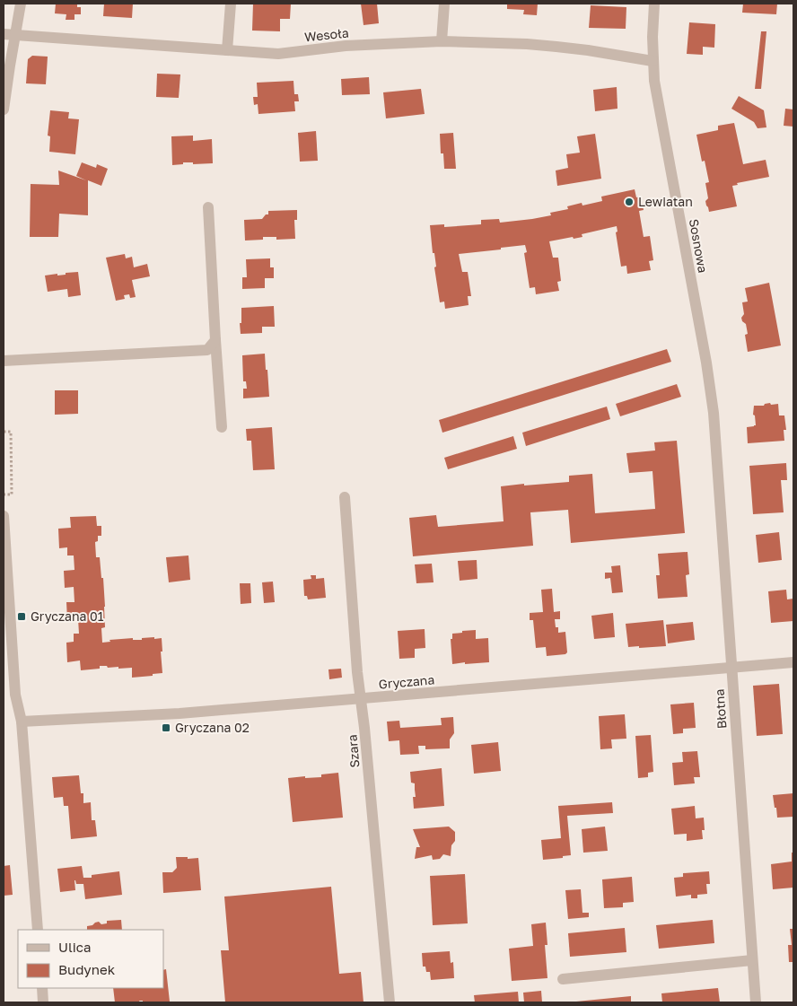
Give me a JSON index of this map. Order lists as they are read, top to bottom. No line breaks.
{"streets":{"street":["Wesoła","Sosnowa","Gryczana","Błotna","Szara"]},"crossings":[["Wesoła","Sosnowa"],["Sosnowa","Błotna"],["Gryczana","Błotna"],["Gryczana","Szara"]],"places":{"other":["Lewiatan"],"transit":["Gryczana 01","Gryczana 02"]},"legend":["Ulica","Budynek"]}
